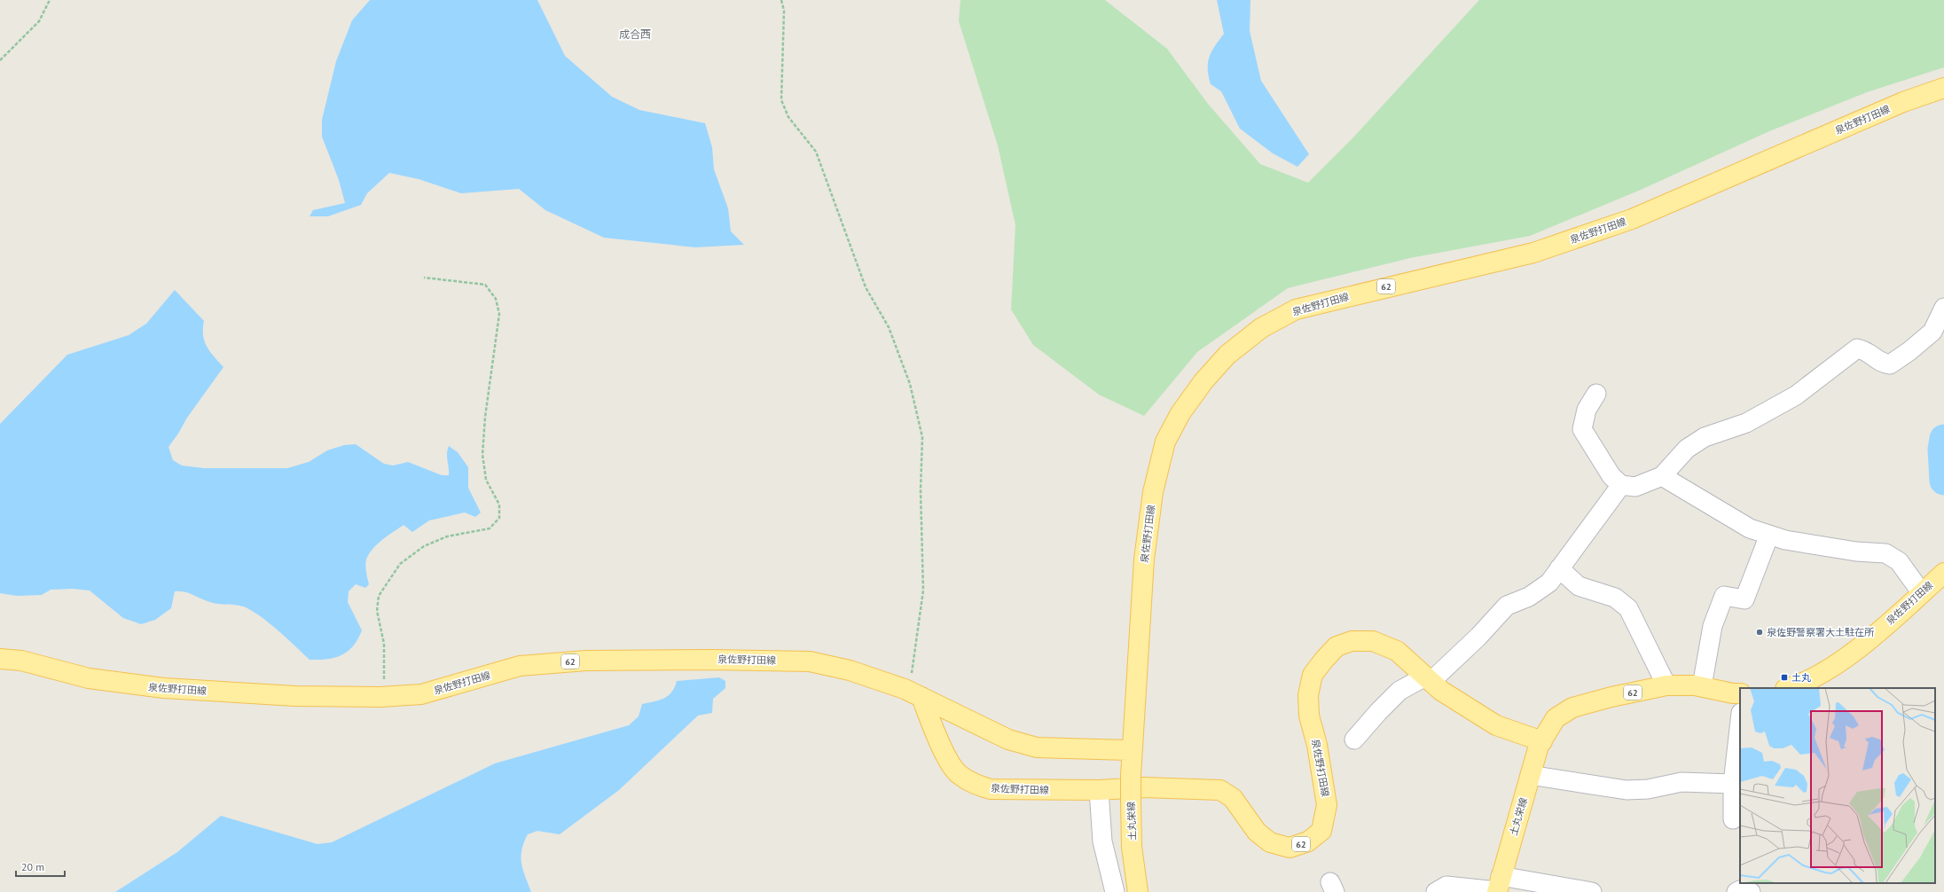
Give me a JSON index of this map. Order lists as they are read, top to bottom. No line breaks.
{"streets":{"main road":["泉佐野打田線","62","土丸栄線"]},"crossings":[["泉佐野打田線","62"],["泉佐野打田線","土丸栄線"],["62","土丸栄線"]],"districts":["成合西"],"places":{"other":["泉佐野警察署大土駐在所"],"transit":["土丸"]},"scale_bar":"20 m"}
